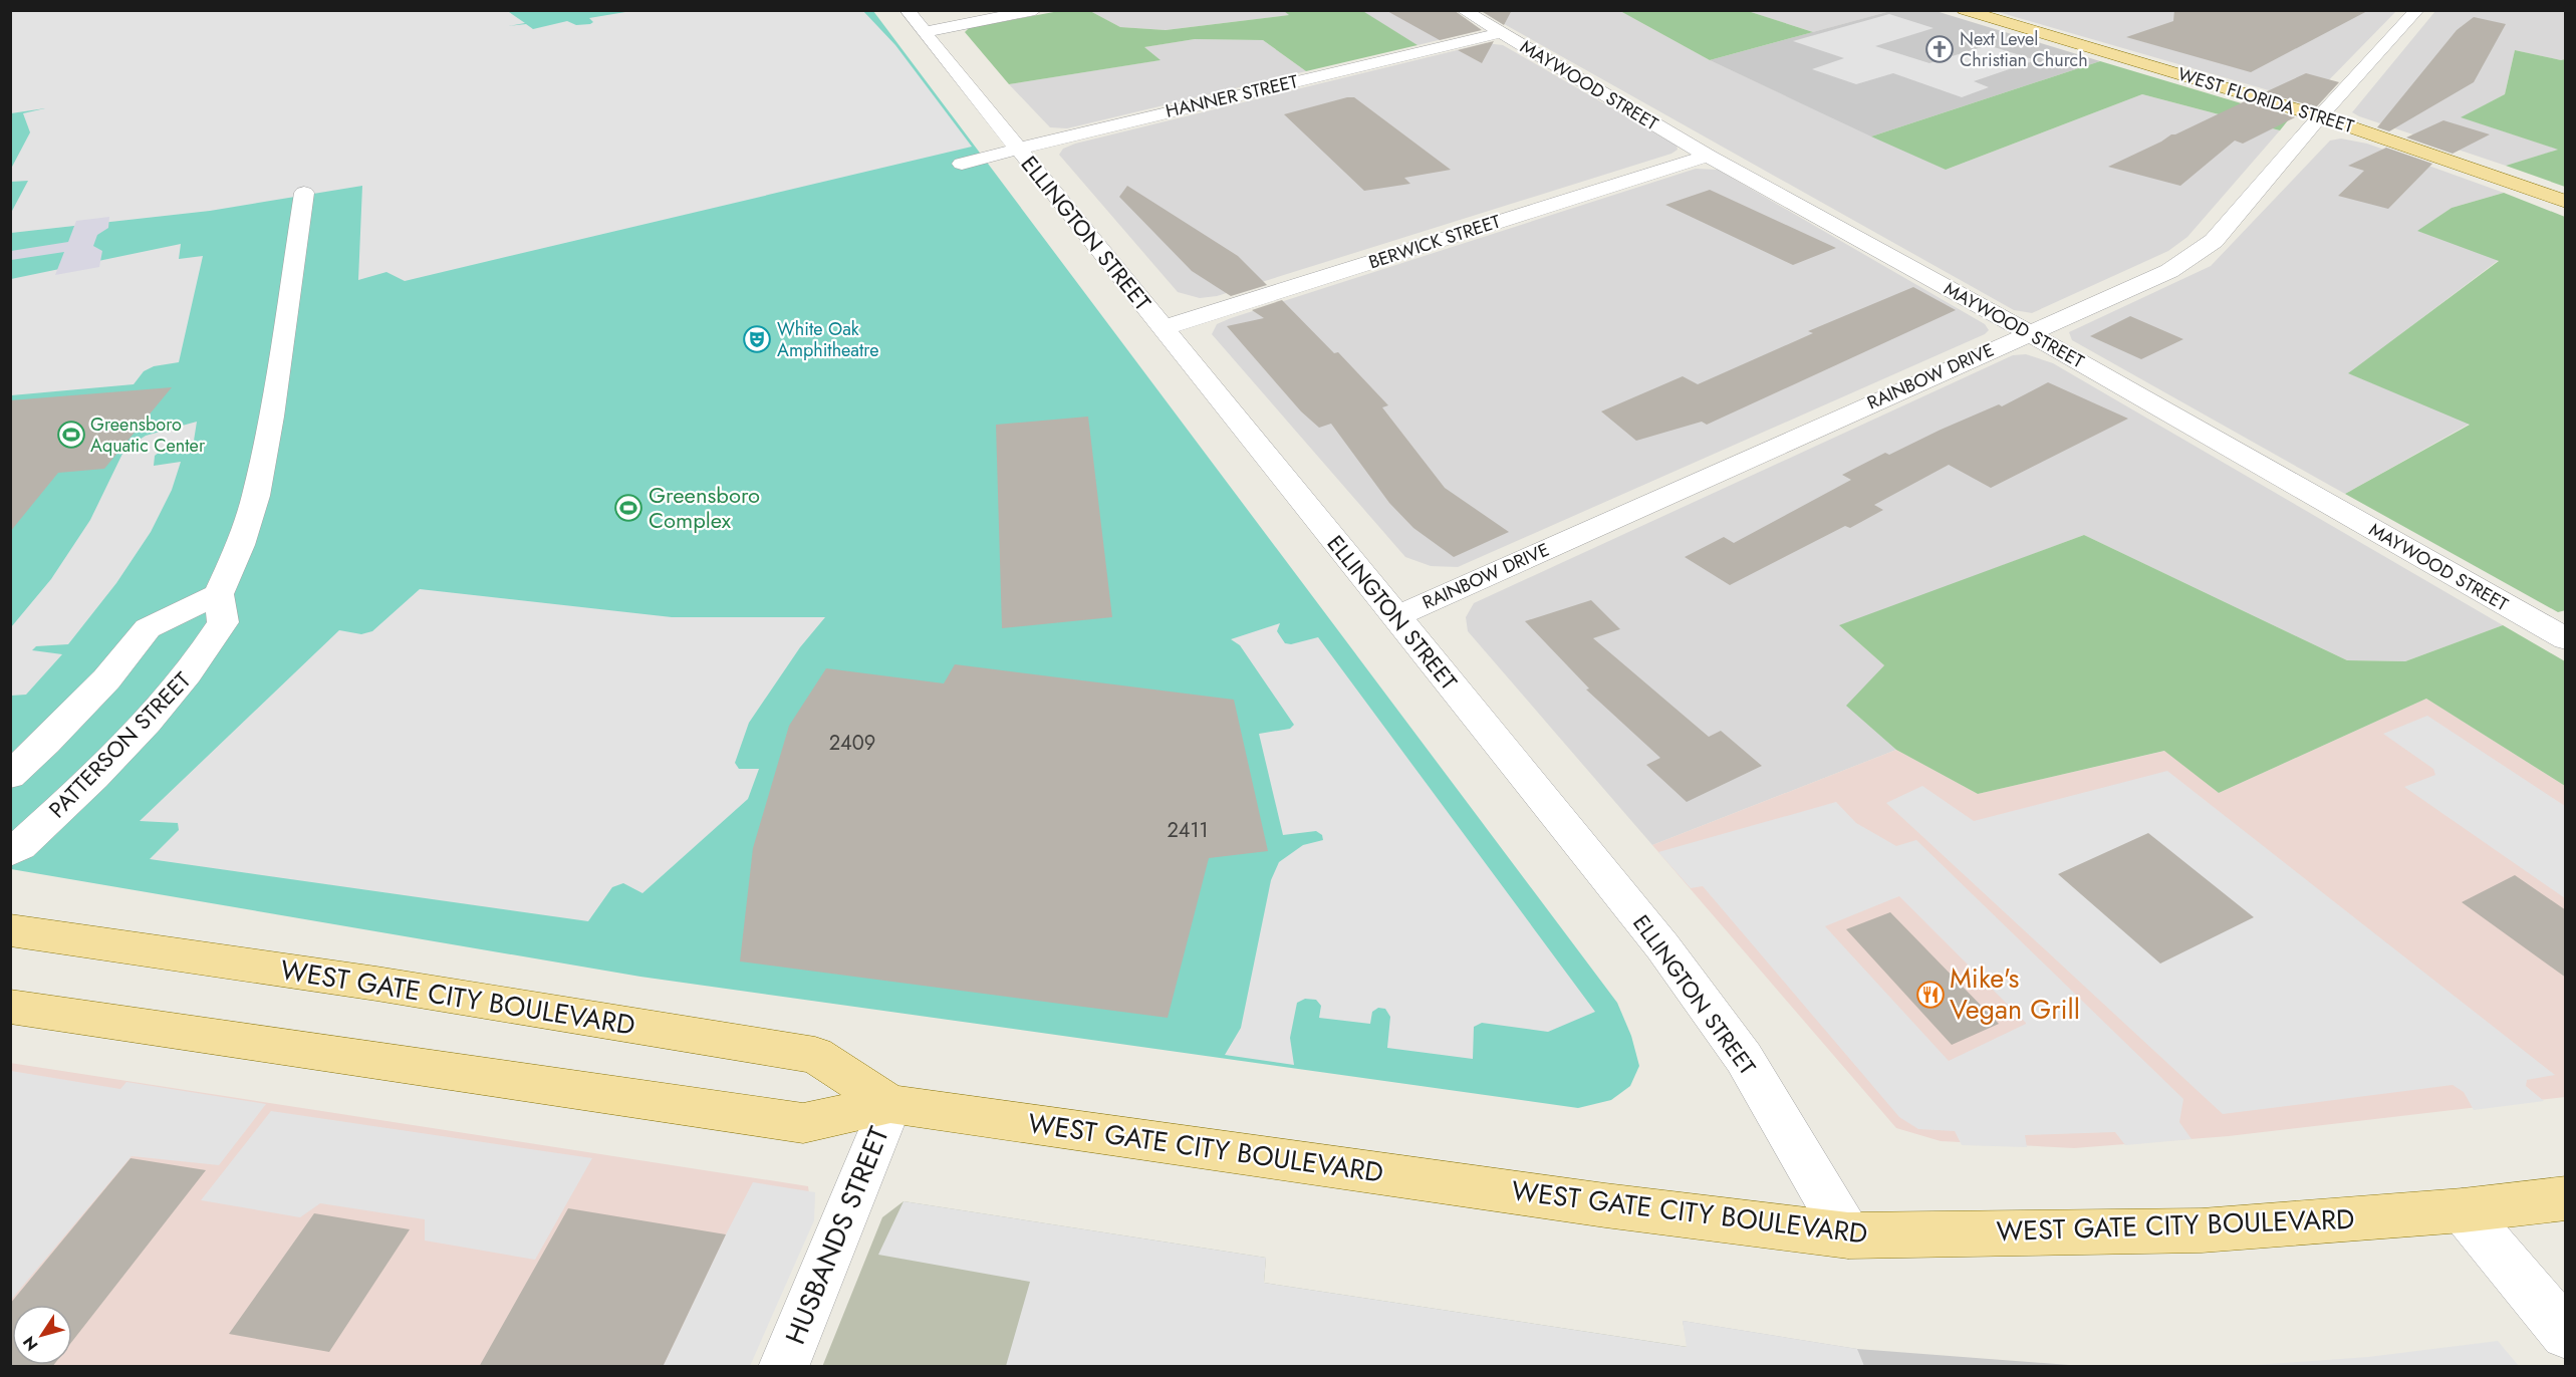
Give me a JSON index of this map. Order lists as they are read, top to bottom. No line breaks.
{"streets":{"main road":["WEST FLORIDA STREET","WEST GATE CITY BOULEVARD"],"street":["MAYWOOD STREET","HANNER STREET","ELLINGTON STREET","BERWICK STREET","RAINBOW DRIVE","PATTERSON STREET","HUSBANDS STREET"]},"crossings":[["MAYWOOD STREET","HANNER STREET"],["MAYWOOD STREET","BERWICK STREET"],["MAYWOOD STREET","RAINBOW DRIVE"],["HANNER STREET","ELLINGTON STREET"],["WEST FLORIDA STREET","RAINBOW DRIVE"],["ELLINGTON STREET","BERWICK STREET"],["ELLINGTON STREET","RAINBOW DRIVE"],["ELLINGTON STREET","WEST GATE CITY BOULEVARD"],["WEST GATE CITY BOULEVARD","HUSBANDS STREET"]],"places":{"church":["Next Level Christian Church"],"theatre":["White Oak Amphitheatre"],"sports":["Greensboro Aquatic Center","Greensboro Complex"],"restaurant":["Mike's Vegan Grill"]},"house_numbers":["2409","2411"],"north":"bottom left"}
